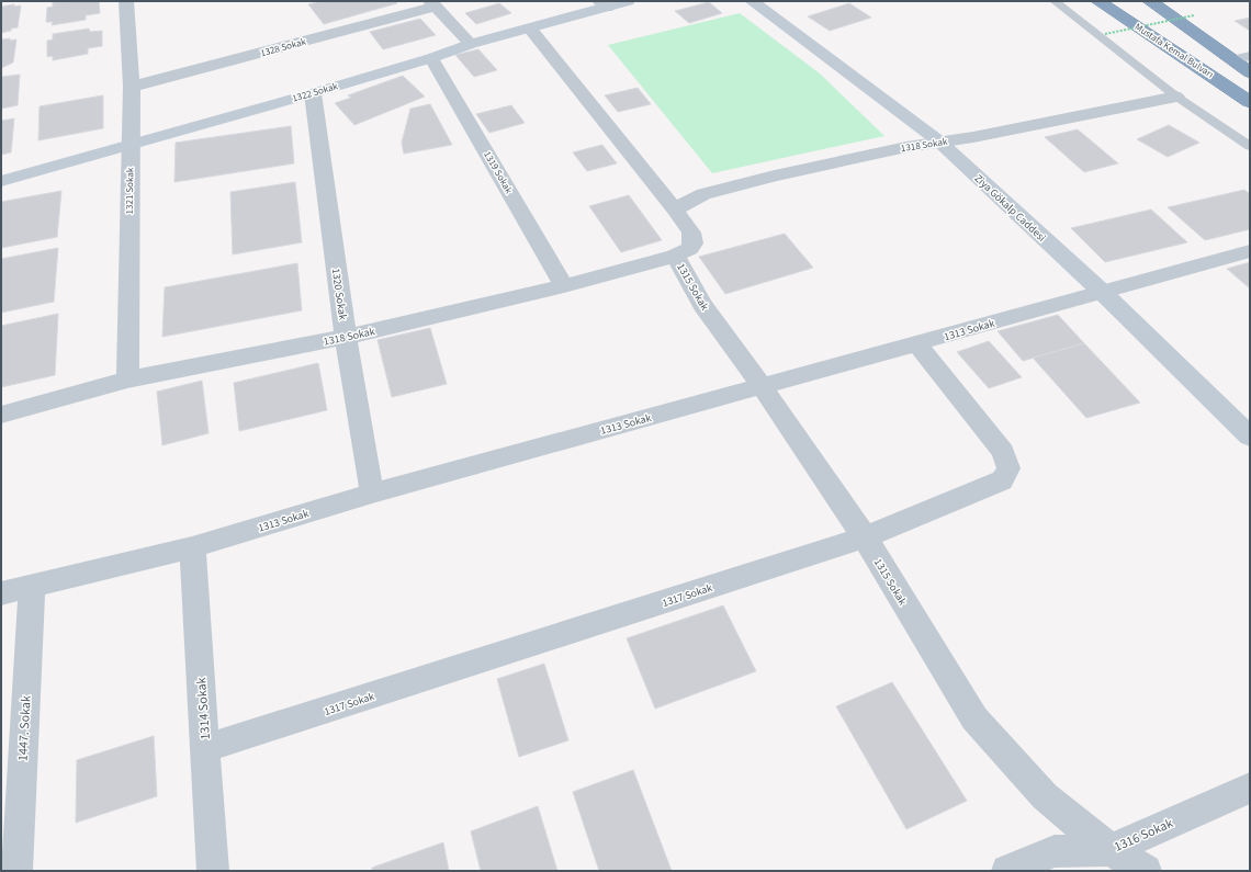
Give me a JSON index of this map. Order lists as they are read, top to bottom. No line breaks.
{"streets":{"highway":["Mustafa Kemal Bulvarı"],"street":["1328 Sokak","1322 Sokak","1318 Sokak","1319 Sokak","1321 Sokak","Ziya Gökalp Caddesi","1315 Sokak","1320 Sokak","1313 Sokak","1317 Sokak","1314 Sokak","1447. Sokak","1316 Sokak"]},"crossings":[["1328 Sokak","1321 Sokak"],["1322 Sokak","1319 Sokak"],["1322 Sokak","1321 Sokak"],["1322 Sokak","1315 Sokak"],["1322 Sokak","1320 Sokak"],["1318 Sokak","1319 Sokak"],["1318 Sokak","1321 Sokak"],["1318 Sokak","Ziya Gökalp Caddesi"],["1318 Sokak","1315 Sokak"],["1318 Sokak","1320 Sokak"],["Ziya Gökalp Caddesi","1313 Sokak"],["1315 Sokak","1313 Sokak"],["1315 Sokak","1317 Sokak"],["1315 Sokak","1316 Sokak"],["1320 Sokak","1313 Sokak"],["1313 Sokak","1317 Sokak"],["1313 Sokak","1314 Sokak"],["1313 Sokak","1447. Sokak"],["1317 Sokak","1314 Sokak"]]}
